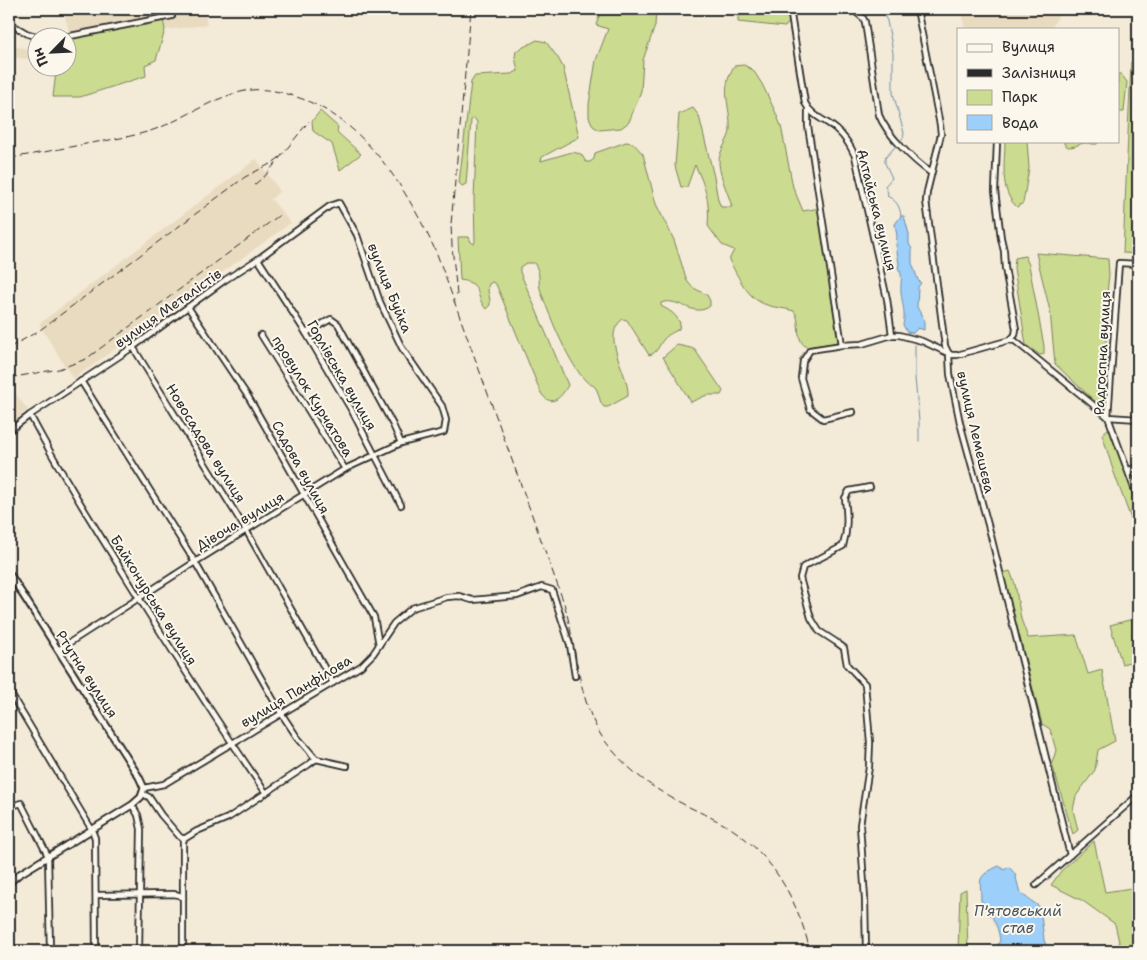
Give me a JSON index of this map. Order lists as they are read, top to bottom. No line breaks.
{"streets":{"main road":["Ртутна вулиця"],"street":["Алтайська вулиця","вулиця Буйка","вулиця Металістів","Радгоспна вулиця","Горлівська вулиця","провулок Курчатова","вулиця Лемешєва","Новосадова вулиця","Садова вулиця","Дівоча вулиця","Байконурська вулиця","вулиця Панфілова"]},"crossings":[["вулиця Буйка","вулиця Металістів"],["вулиця Буйка","Дівоча вулиця"],["вулиця Металістів","Горлівська вулиця"],["вулиця Металістів","Новосадова вулиця"],["вулиця Металістів","Садова вулиця"],["вулиця Металістів","Байконурська вулиця"],["Горлівська вулиця","Дівоча вулиця"],["провулок Курчатова","Дівоча вулиця"],["Новосадова вулиця","Дівоча вулиця"],["Новосадова вулиця","вулиця Панфілова"],["Садова вулиця","Дівоча вулиця"],["Садова вулиця","вулиця Панфілова"],["Дівоча вулиця","Байконурська вулиця"],["Дівоча вулиця","Ртутна вулиця"],["Байконурська вулиця","вулиця Панфілова"],["Ртутна вулиця","вулиця Панфілова"]],"water":["П'ятовський став"],"legend":["Вулиця","Залізниця","Парк","Вода"],"north":"bottom left"}
